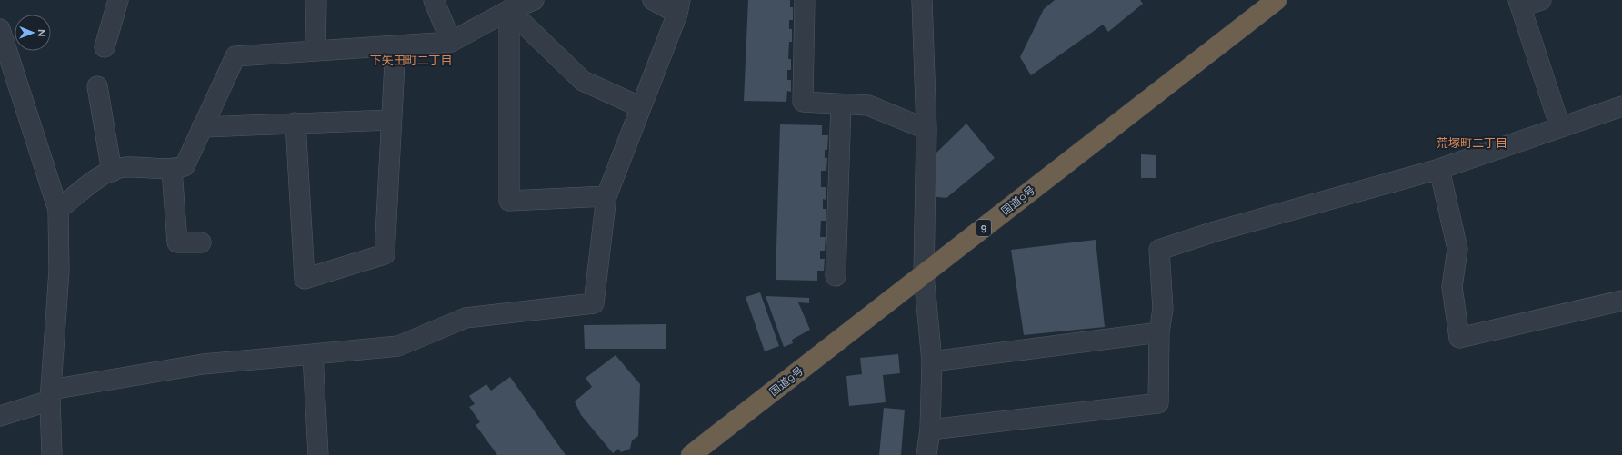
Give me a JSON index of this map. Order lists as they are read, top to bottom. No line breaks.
{"streets":{"highway":["国道9号","9"]},"districts":["下矢田町二丁目","荒塚町二丁目"],"north":"right"}
